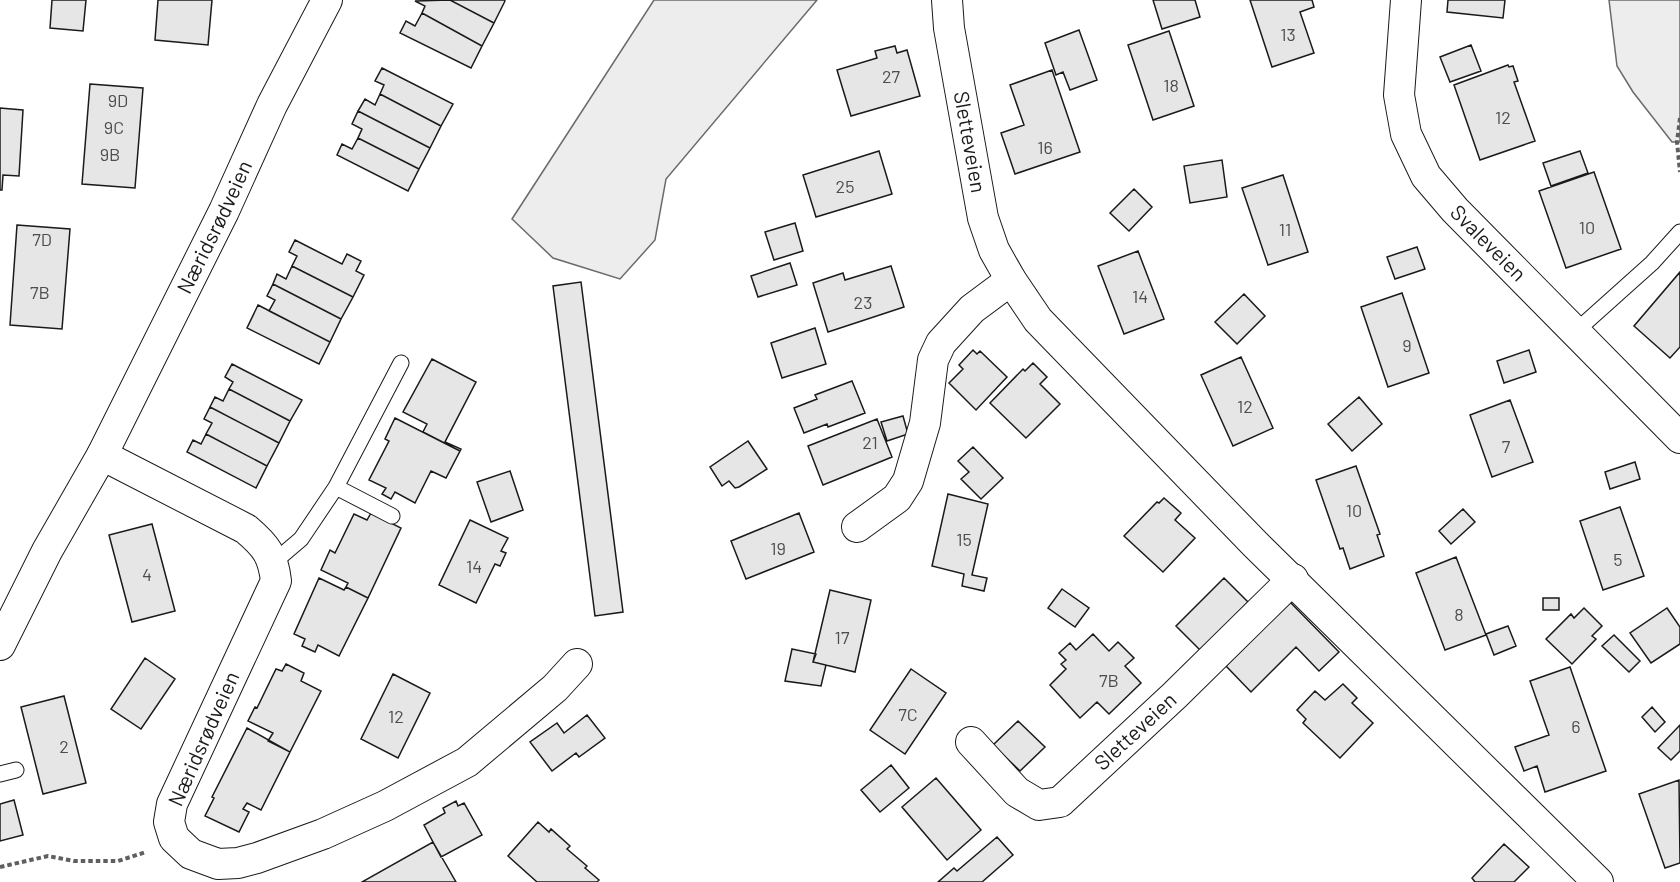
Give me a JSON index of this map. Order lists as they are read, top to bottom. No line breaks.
{"streets":{"street":["Sletteveien","Næridsrødveien","Svaleveien"]},"house_numbers":["13","27","18","9D","12","9C","16","9B","25","10","11","7D","7B","14","23","9","12","21","7","10","15","19","5","14","4","8","17","7B","7C","12","6","2"]}
